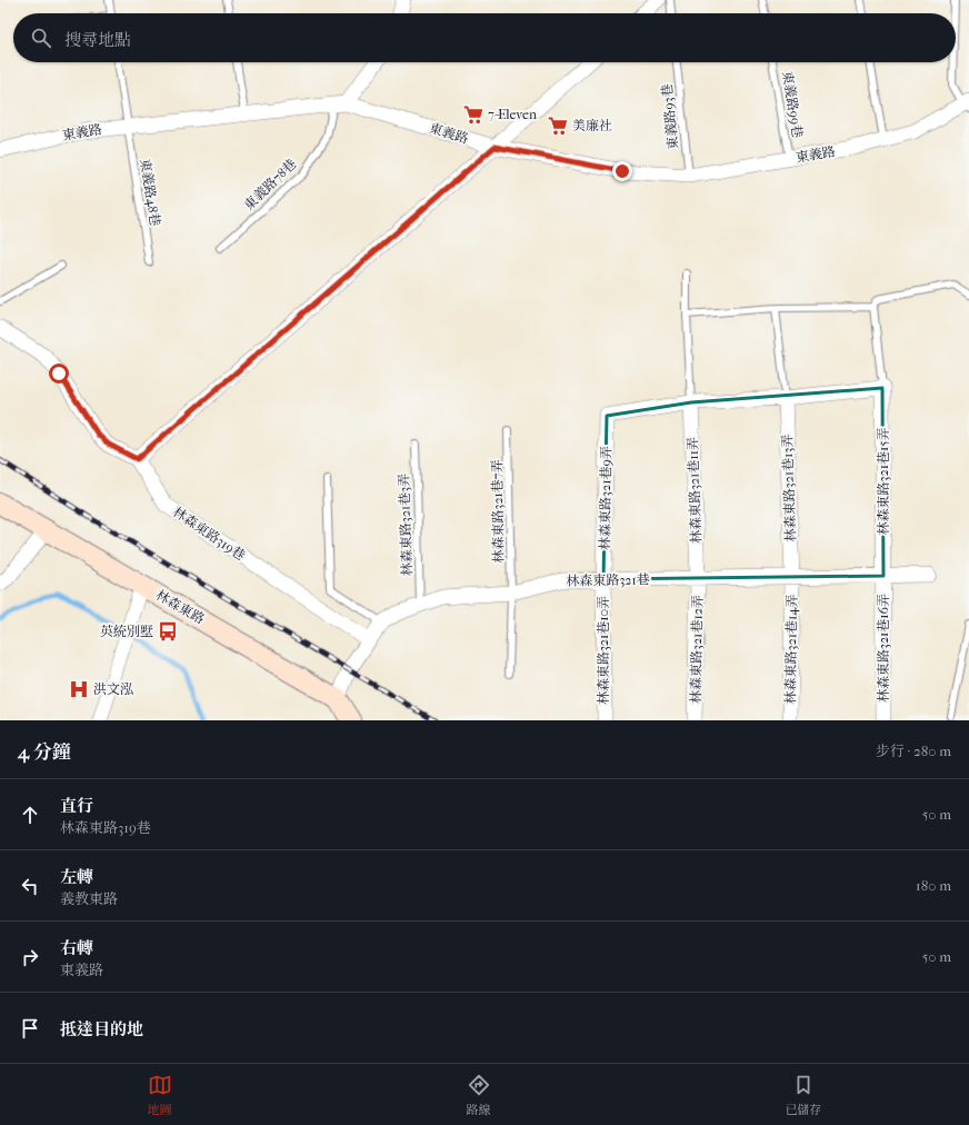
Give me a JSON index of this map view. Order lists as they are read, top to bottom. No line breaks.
{"streets":{"main road":["林森東路"],"street":["東義路","林森東路321巷15弄","林森東路321巷13弄","林森東路321巷11弄","林森東路321巷9弄","林森東路319巷","林森東路321巷","林森東路321巷16弄","林森東路321巷12弄","林森東路321巷14弄","林森東路321巷10弄"],"lane":["東義路99巷","東義路93巷","東義路78巷","東義路48巷","林森東路321巷7弄","林森東路321巷3弄"]},"crossings":[["東義路99巷","東義路"],["東義路93巷","東義路"],["東義路","東義路78巷"],["東義路","東義路48巷"],["林森東路321巷15弄","林森東路321巷"],["林森東路321巷15弄","林森東路321巷16弄"],["林森東路321巷13弄","林森東路321巷"],["林森東路321巷13弄","林森東路321巷14弄"],["林森東路321巷11弄","林森東路321巷9弄"],["林森東路321巷11弄","林森東路321巷"],["林森東路321巷11弄","林森東路321巷12弄"],["林森東路321巷9弄","林森東路321巷"],["林森東路321巷9弄","林森東路321巷10弄"],["林森東路321巷7弄","林森東路321巷"],["林森東路321巷3弄","林森東路321巷"],["林森東路319巷","林森東路321巷"],["林森東路321巷","林森東路"],["林森東路321巷","林森東路321巷16弄"],["林森東路321巷","林森東路321巷12弄"],["林森東路321巷","林森東路321巷14弄"],["林森東路321巷","林森東路321巷10弄"]],"places":{"supermarket":["7-Eleven","美廉社"],"bus stop":["英統別墅"],"hospital":["洪文泓"]},"page":{"search":"搜尋地點","heading":["4 分鐘","步行 · 280 m"],"list":[["直行","林森東路319巷","50 m"],["左轉","義教東路","180 m"],["右轉","東義路","50 m"],"抵達目的地"],"nav":["地圖","路線","已儲存"]}}
